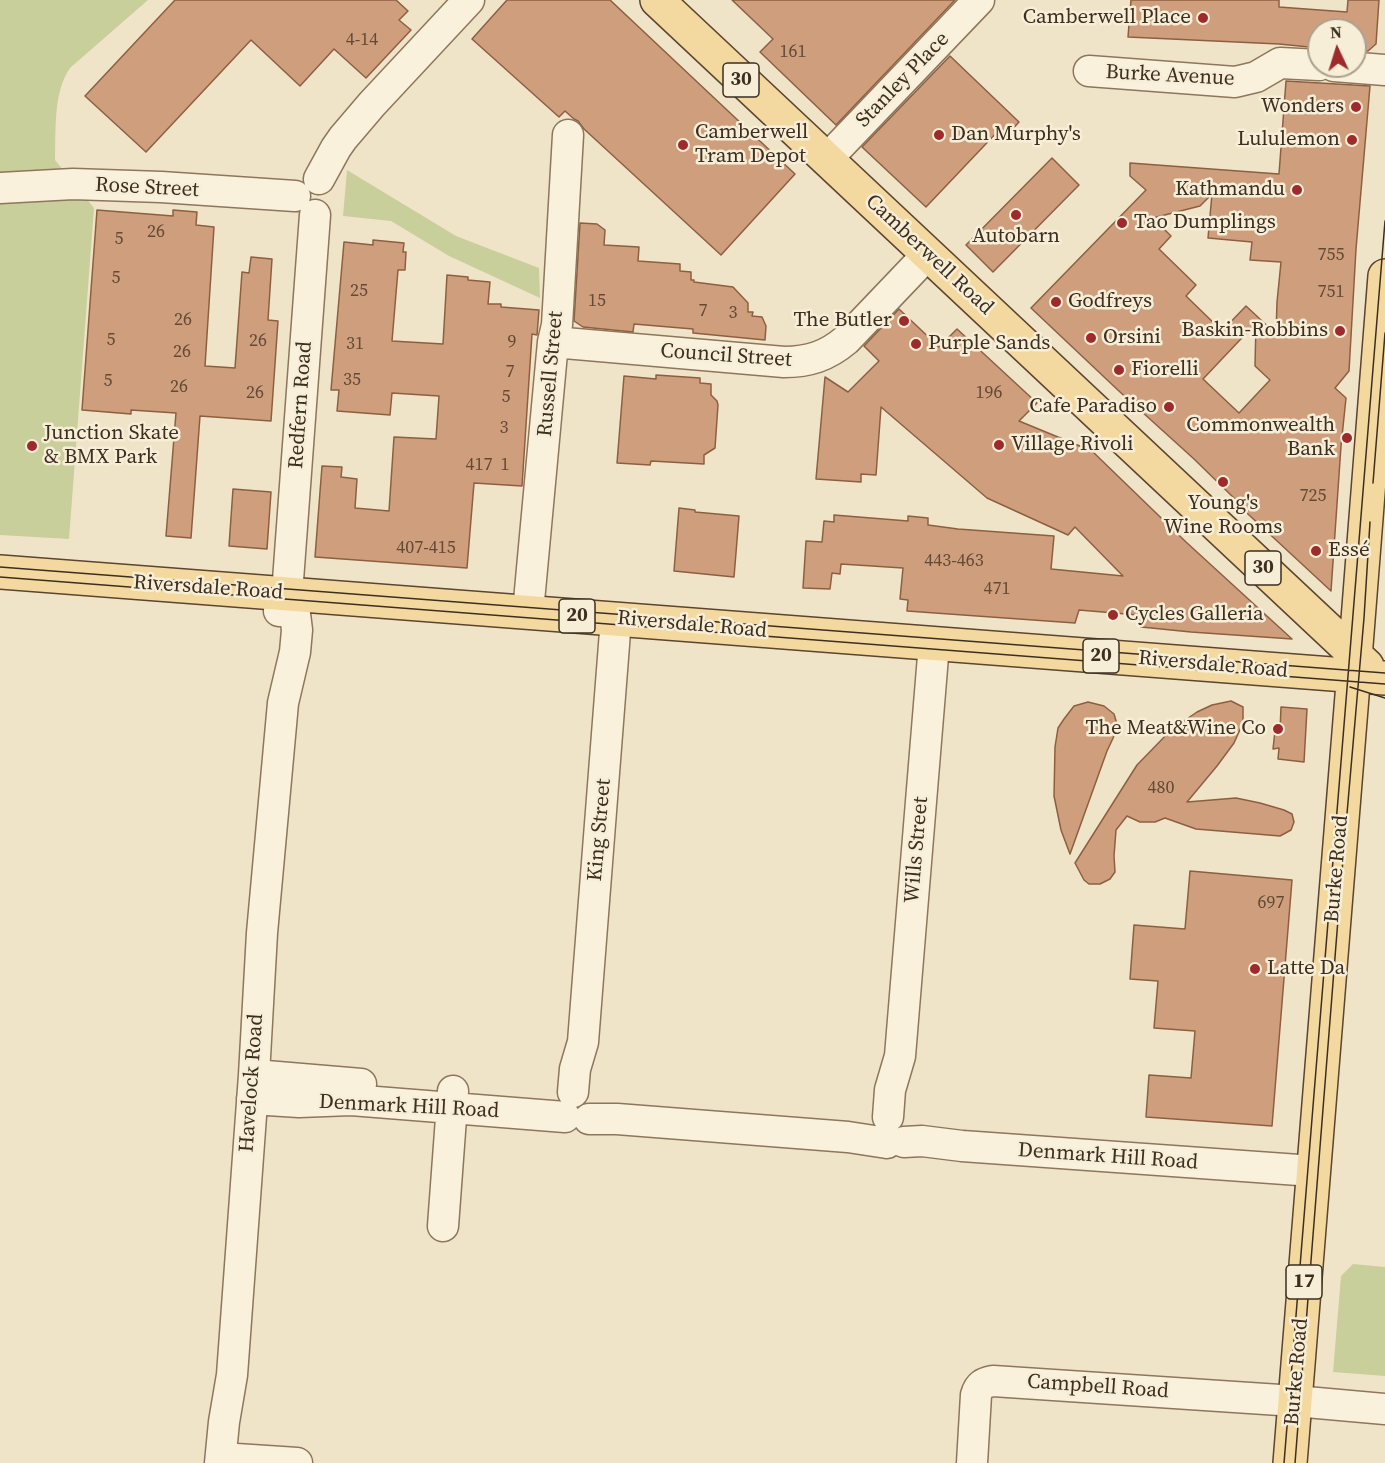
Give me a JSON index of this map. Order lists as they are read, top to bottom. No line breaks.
{"streets":{"main road":["30","Camberwell Road","Riversdale Road","20","Burke Road","17"],"street":["Burke Avenue","Stanley Place","Rose Street","Council Street","Russell Street","Redfern Road","King Street","Wills Street","Havelock Road","Denmark Hill Road","Campbell Road"]},"crossings":[["Stanley Place","Camberwell Road"],["Rose Street","Redfern Road"],["Camberwell Road","Council Street"],["Camberwell Road","Riversdale Road"],["Camberwell Road","Burke Road"],["Council Street","Russell Street"],["Russell Street","Riversdale Road"],["Redfern Road","Riversdale Road"],["Redfern Road","Havelock Road"],["Riversdale Road","King Street"],["Riversdale Road","Wills Street"],["Riversdale Road","Burke Road"],["Riversdale Road","Havelock Road"],["King Street","Denmark Hill Road"],["Wills Street","Denmark Hill Road"],["Burke Road","Denmark Hill Road"],["Burke Road","Campbell Road"],["Havelock Road","Denmark Hill Road"]],"places":["Camberwell Place","Wonders","Dan Murphy's","Lululemon","Camberwell Tram Depot","Kathmandu","Autobarn","Tao Dumplings","Godfreys","The Butler","Baskin-Robbins","Orsini","Purple Sands","Fiorelli","Cafe Paradiso","Commonwealth Bank","Village Rivoli","Junction Skate & BMX Park","Young's Wine Rooms","Essé","Cycles Galleria","The Meat&Wine Co","Latte Da"],"house_numbers":["4-14","161","26","5","755","5","25","751","15","7","3","26","5","26","9","31","26","7","35","5","26","26","196","5","3","417","1","725","407-415","443-463","471","480","697"],"north":"top"}
